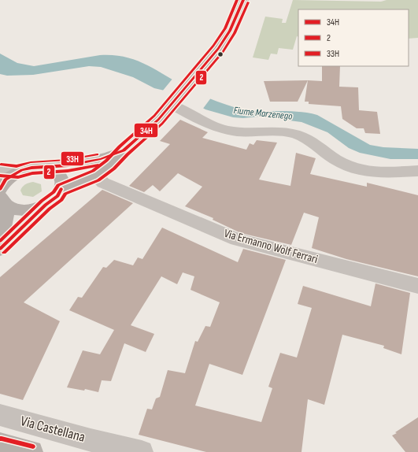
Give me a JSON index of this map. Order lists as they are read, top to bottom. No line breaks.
{"streets":{"street":["Via Ermanno Wolf Ferrari","Via Castellana"]},"water":["Fiume Marzenego"],"lines":["transit line 34H","transit line 33H","transit line 2"],"legend":["34H","2","33H"]}
